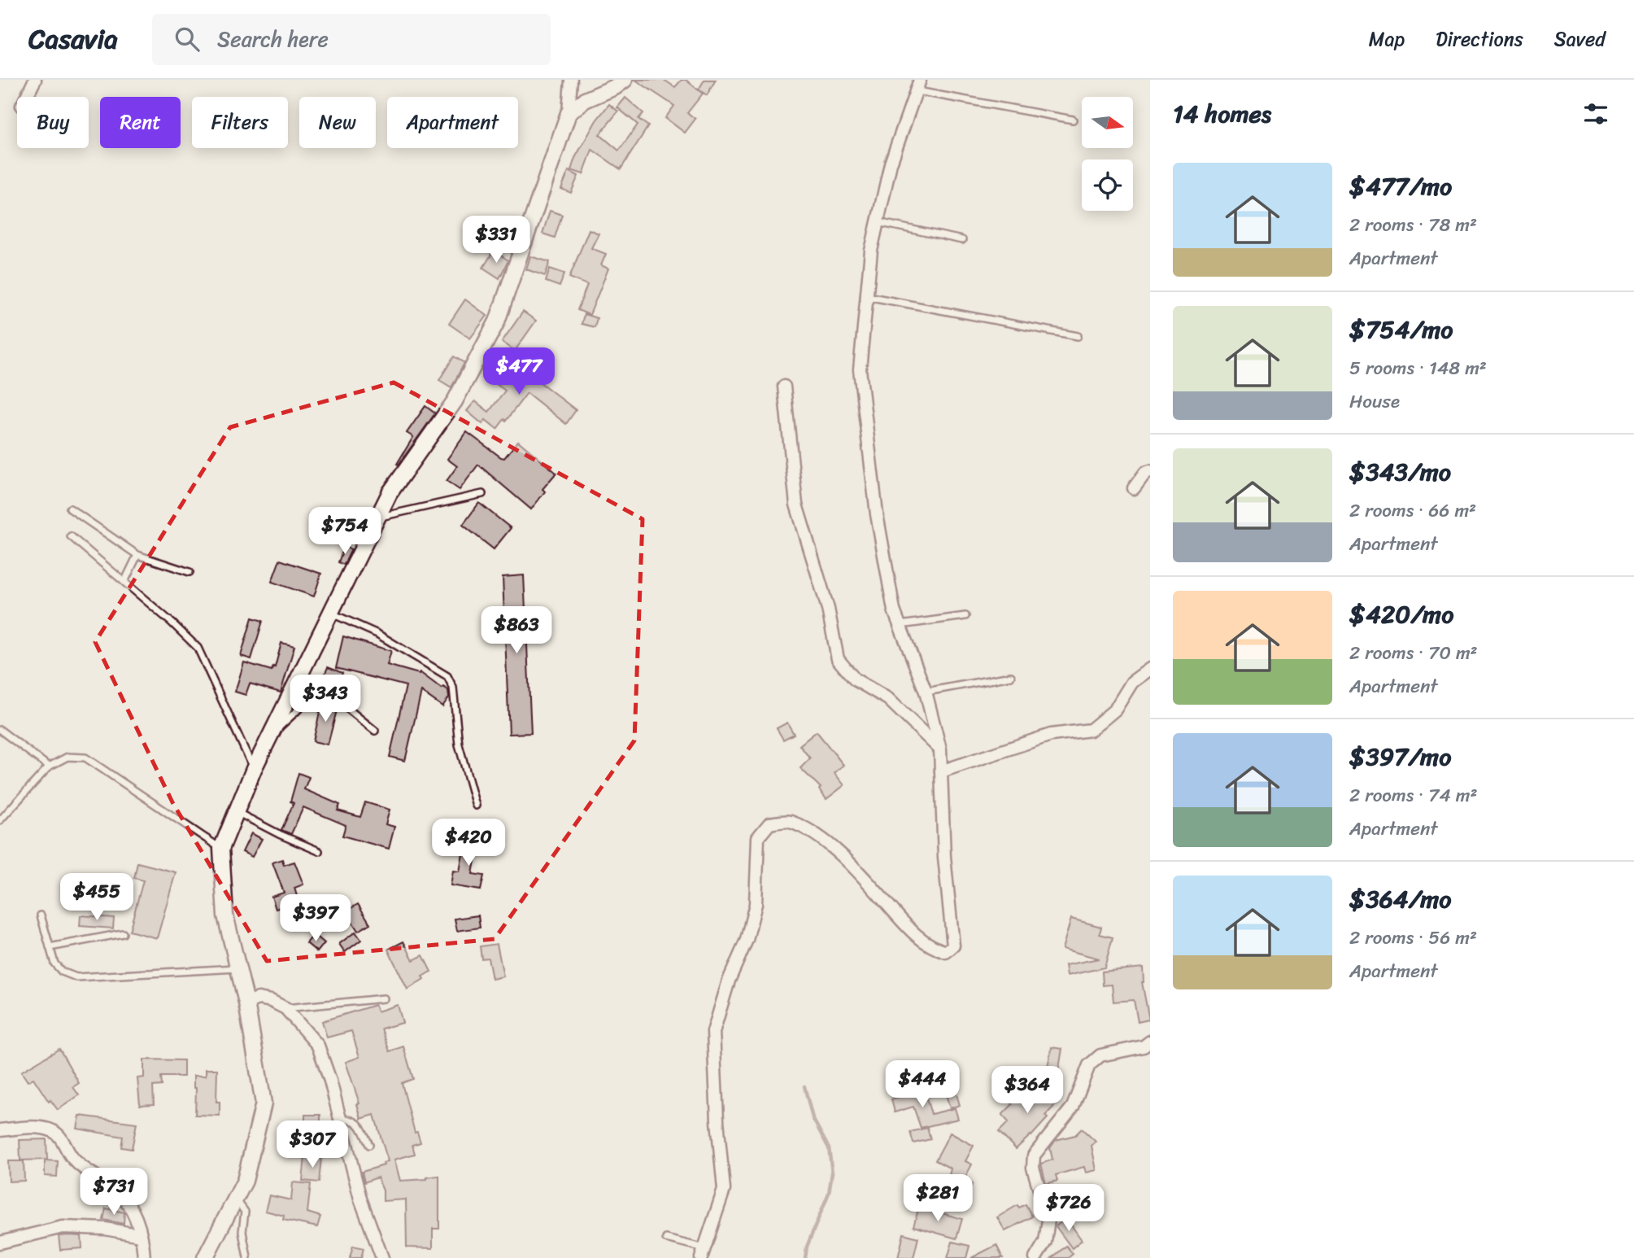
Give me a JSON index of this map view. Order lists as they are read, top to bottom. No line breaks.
{"north":"right","page":{"header":"Casavia","search":"Search here","nav":["Map","Directions","Saved"],"heading":"14 homes","chip":["Buy","Rent","Filters","New","Apartment"],"list":[{"name":"$477/mo","note":"2 rooms · 78 m² · Apartment"},{"name":"$754/mo","note":"5 rooms · 148 m² · House"},{"name":"$343/mo","note":"2 rooms · 66 m² · Apartment"},{"name":"$420/mo","note":"2 rooms · 70 m² · Apartment"},{"name":"$397/mo","note":"2 rooms · 74 m² · Apartment"},{"name":"$364/mo","note":"2 rooms · 56 m² · Apartment"}],"price":["$331","$477","$754","$863","$343","$420","$455","$397","$444","$364","$307","$731","$281","$726"]}}
